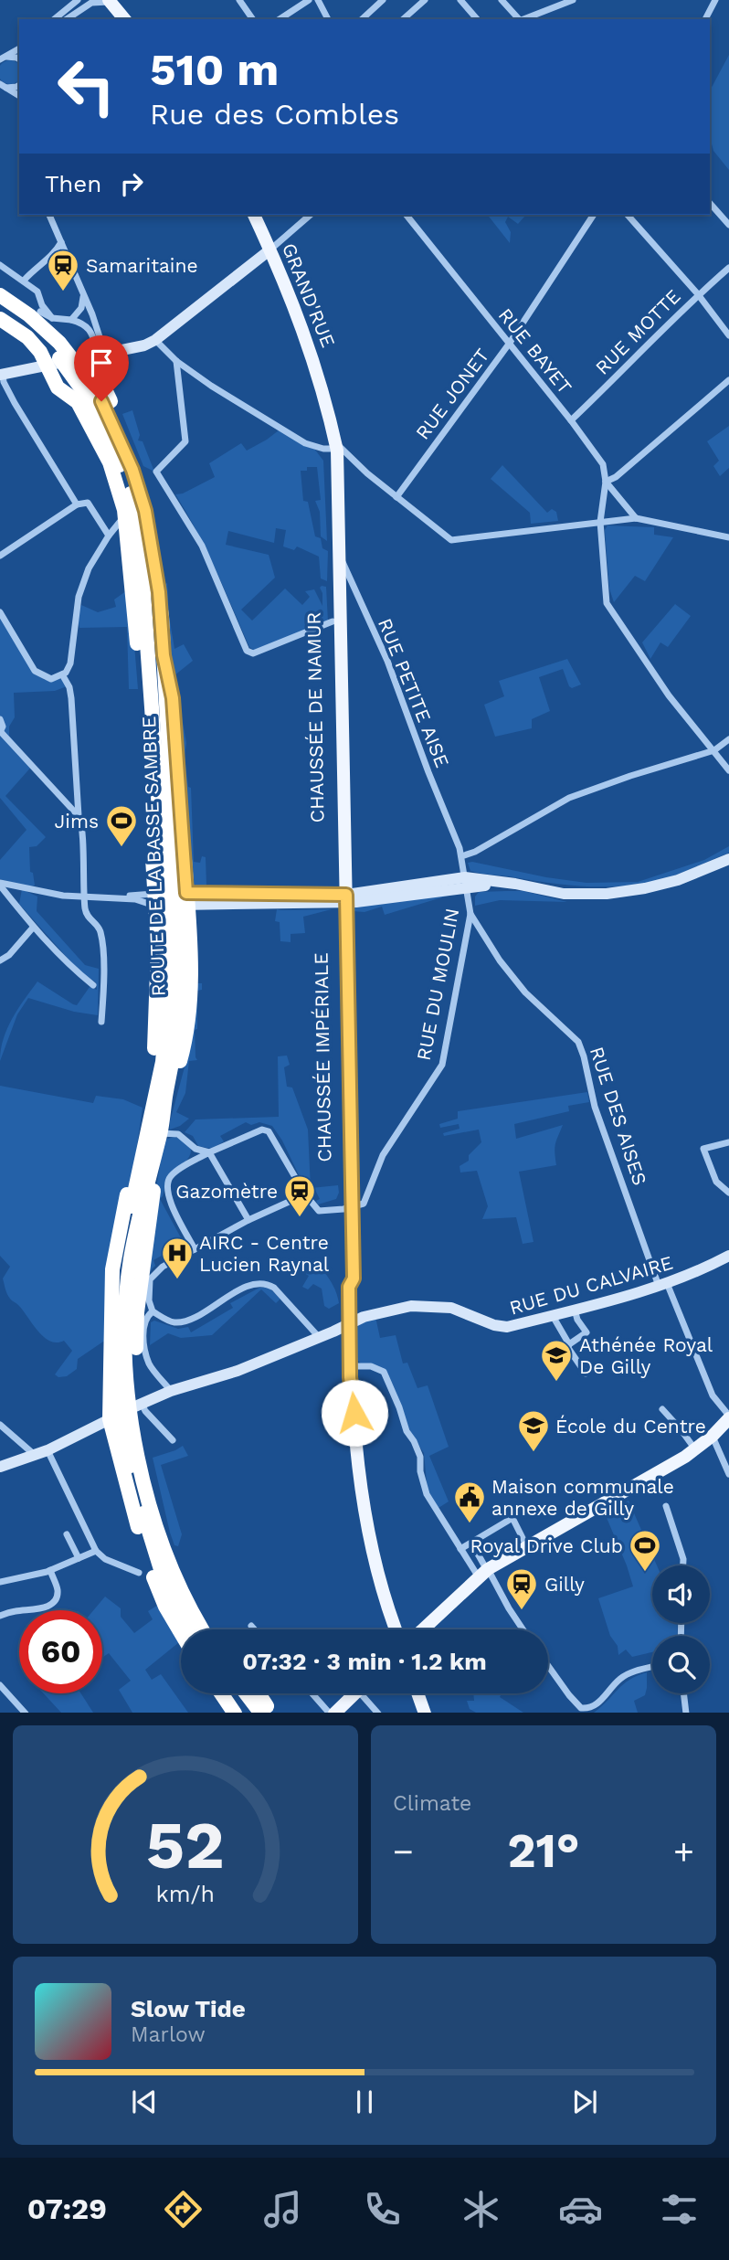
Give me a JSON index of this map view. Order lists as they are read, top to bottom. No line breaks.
{"streets":{"highway":["ROUTE DE LA BASSE SAMBRE"],"main road":["GRAND'RUE","CHAUSSÉE DE NAMUR","CHAUSSÉE IMPÉRIALE","RUE DU CALVAIRE"],"street":["RUE MOTTE","RUE BAYET","RUE JONET","RUE PETITE AISE","RUE DU MOULIN","RUE DES AISES"]},"crossings":[["GRAND'RUE","CHAUSSÉE DE NAMUR"],["RUE MOTTE","RUE BAYET"],["RUE BAYET","RUE JONET"],["RUE PETITE AISE","CHAUSSÉE DE NAMUR"],["RUE PETITE AISE","RUE DU MOULIN"],["CHAUSSÉE DE NAMUR","CHAUSSÉE IMPÉRIALE"],["RUE DU MOULIN","CHAUSSÉE IMPÉRIALE"],["RUE DU MOULIN","RUE DES AISES"],["CHAUSSÉE IMPÉRIALE","RUE DU CALVAIRE"],["RUE DES AISES","RUE DU CALVAIRE"]],"places":{"station":["Samaritaine","Gazomètre","Gilly"],"sports":["Jims","Royal Drive Club"],"hospital":["AIRC - Centre Lucien Raynal"],"school or university":["Athénée Royal De Gilly","École du Centre"],"public building":["Maison communale annexe de Gilly"]},"page":{"turn":["510 m","Rue des Combles"],"then":"Then","limit":"60","trip":"07:32 · 3 min · 1.2 km","tile":"Climate","heat":["−","21°","+"],"song":["Slow Tide","Marlow"],"tabs":"07:29","gauge":["52","km/h"]}}
